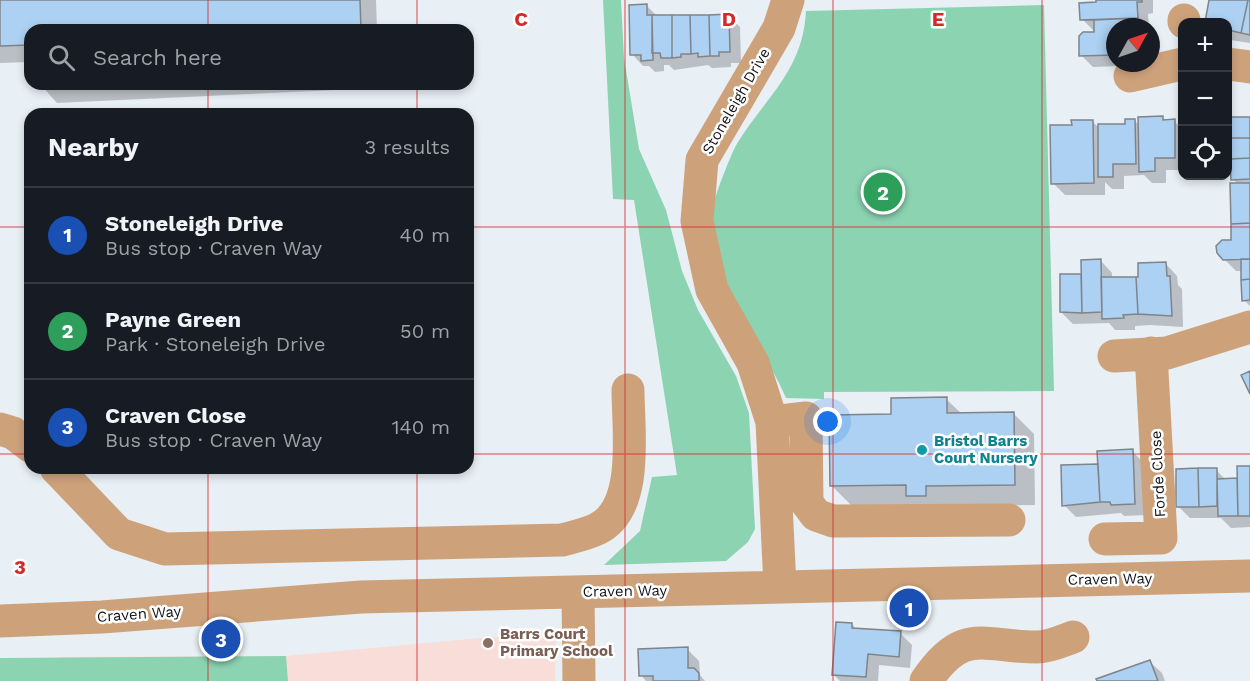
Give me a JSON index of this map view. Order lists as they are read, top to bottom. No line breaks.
{"streets":{"street":["Stoneleigh Drive","Forde Close","Craven Way"]},"crossings":[["Stoneleigh Drive","Craven Way"]],"places":["Bristol Barrs Court Nursery","Barrs Court Primary School"],"north":"top right","page":{"map_buttons":["+","−"],"search":"Search here","heading":["Nearby","3 results"],"pins":["2","1","3"],"list":[{"mark":"1","name":"Stoneleigh Drive","note":"Bus stop · Craven Way","value":"40 m"},{"mark":"2","name":"Payne Green","note":"Park · Stoneleigh Drive","value":"50 m"},{"mark":"3","name":"Craven Close","note":"Bus stop · Craven Way","value":"140 m"}]},"grid":{"columns":["C","D","E"],"rows":["3"]}}
